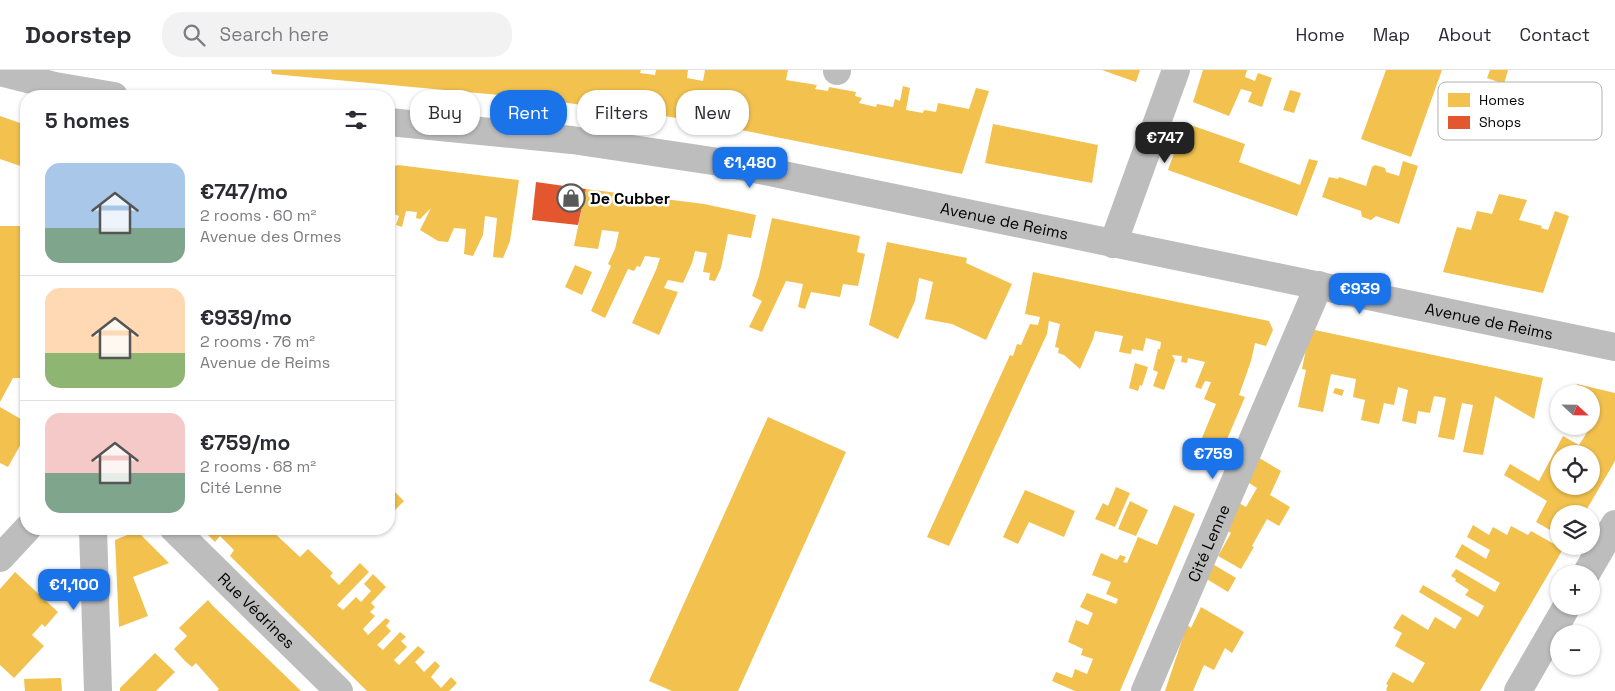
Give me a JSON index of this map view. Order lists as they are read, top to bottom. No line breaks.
{"streets":{"street":["Avenue de Reims","Cité Lenne","Rue Védrines"]},"crossings":[["Avenue de Reims","Cité Lenne"]],"places":{"shop":["De Cubber"]},"legend":["Homes","Shops"],"north":"right","page":{"header":"Doorstep","search":"Search here","nav":["Home","Map","About","Contact"],"chip":["Buy","Rent","Filters","New"],"heading":"5 homes","price":["€747","€1,480","€939","€759","€1,100"],"list":[{"name":"€747/mo","note":"2 rooms · 60 m² · Avenue des Ormes"},{"name":"€939/mo","note":"2 rooms · 76 m² · Avenue de Reims"},{"name":"€759/mo","note":"2 rooms · 68 m² · Cité Lenne"}],"map_buttons":["+","−"]}}
